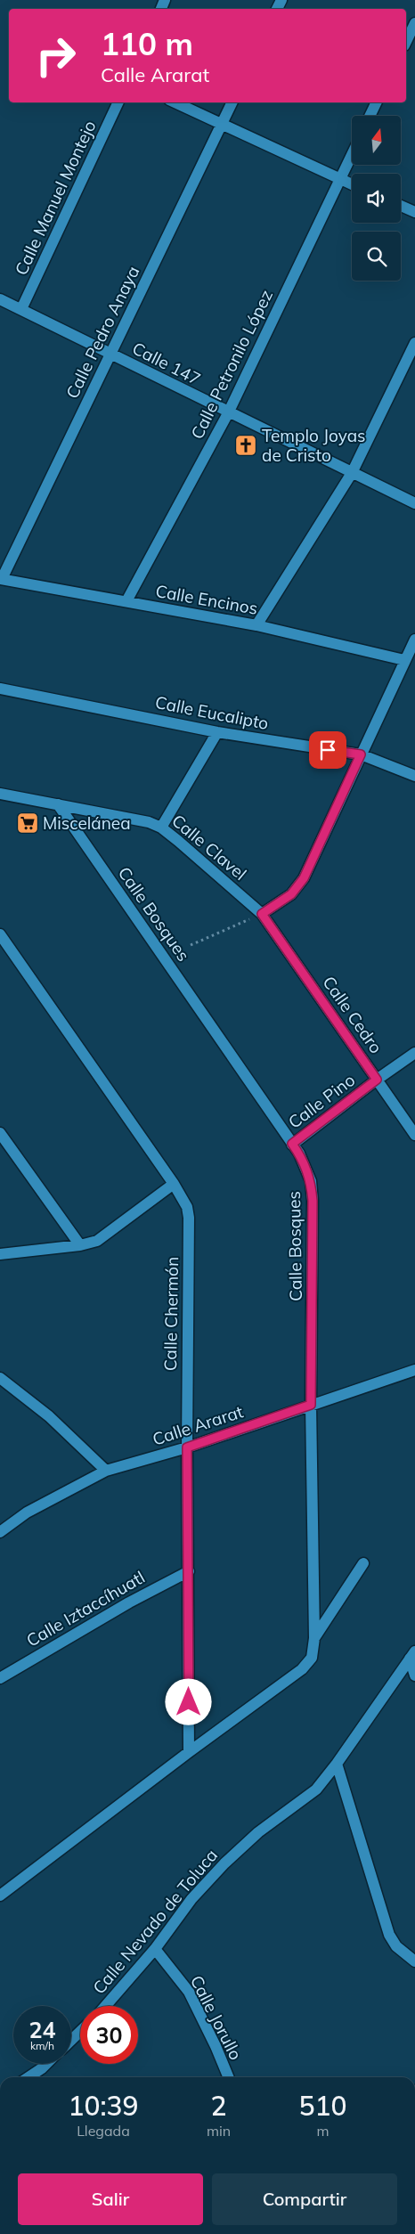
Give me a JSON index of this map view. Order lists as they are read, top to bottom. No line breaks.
{"streets":{"street":["Calle Manuel Montejo","Calle Pedro Anaya","Calle 147","Calle Petronilo López","Calle Encinos","Calle Eucalipto","Calle Clavel","Calle Bosques","Calle Cedro","Calle Pino","Calle Chermón","Calle Ararat","Calle Iztaccíhuatl","Calle Nevado de Toluca","Calle Jorullo"]},"crossings":[["Calle Manuel Montejo","Calle 147"],["Calle Pedro Anaya","Calle 147"],["Calle Pedro Anaya","Calle Encinos"],["Calle 147","Calle Petronilo López"],["Calle Petronilo López","Calle Encinos"],["Calle Clavel","Calle Bosques"],["Calle Clavel","Calle Cedro"],["Calle Bosques","Calle Pino"],["Calle Bosques","Calle Chermón"],["Calle Bosques","Calle Ararat"],["Calle Cedro","Calle Pino"],["Calle Chermón","Calle Ararat"],["Calle Chermón","Calle Iztaccíhuatl"],["Calle Nevado de Toluca","Calle Jorullo"]],"places":{"church":["Templo Joyas de Cristo"],"supermarket":["Miscelánea"]},"north":"top","page":{"turn":["110 m","Calle Ararat"],"speed":"24 km/h","limit":"30","eta":["10:39","Llegada","2","min","510","m"],"buttons":["Salir","Compartir"]}}
